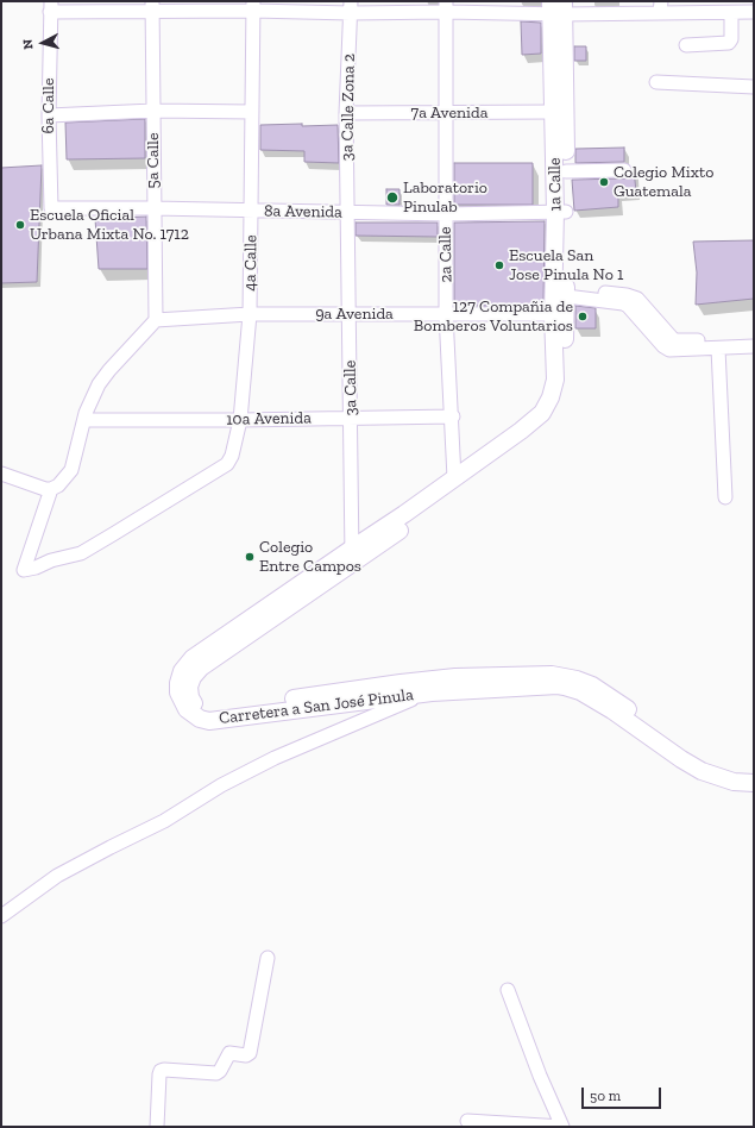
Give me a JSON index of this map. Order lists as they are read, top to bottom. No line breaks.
{"streets":{"main road":["1a Calle","Carretera a San José Pinula"],"street":["6a Calle","3a Calle Zona 2","7a Avenida","5a Calle","8a Avenida","2a Calle","4a Calle","9a Avenida","3a Calle","10a Avenida"]},"crossings":[["6a Calle","8a Avenida"],["3a Calle Zona 2","7a Avenida"],["3a Calle Zona 2","8a Avenida"],["3a Calle Zona 2","3a Calle"],["7a Avenida","1a Calle"],["7a Avenida","2a Calle"],["5a Calle","8a Avenida"],["5a Calle","9a Avenida"],["1a Calle","8a Avenida"],["1a Calle","9a Avenida"],["1a Calle","Carretera a San José Pinula"],["8a Avenida","2a Calle"],["8a Avenida","4a Calle"],["8a Avenida","3a Calle"],["2a Calle","9a Avenida"],["2a Calle","10a Avenida"],["2a Calle","Carretera a San José Pinula"],["4a Calle","9a Avenida"],["4a Calle","10a Avenida"],["9a Avenida","3a Calle"],["3a Calle","10a Avenida"],["3a Calle","Carretera a San José Pinula"]],"places":["Colegio Mixto Guatemala","Laboratorio Pinulab","Escuela Oficial Urbana Mixta No. 1712","Escuela San Jose Pinula No 1","127 Compañia de Bomberos Voluntarios","Colegio Entre Campos"],"scale_bar":"50 m","north":"left"}
